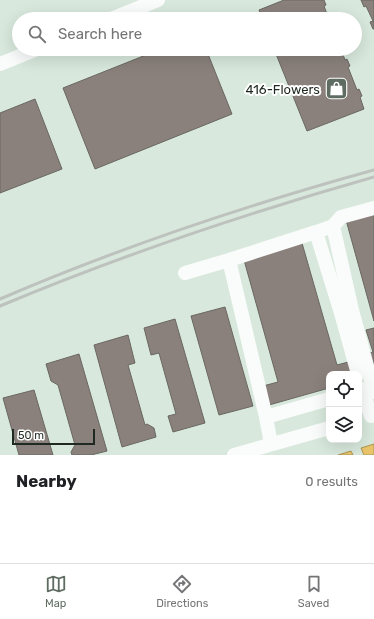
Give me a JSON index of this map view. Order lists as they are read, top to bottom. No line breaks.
{"places":{"shop":["416-Flowers"]},"scale_bar":"50 m","page":{"search":"Search here","scale":"50 m","heading":["Nearby","0 results"],"nav":["Map","Directions","Saved"]}}
